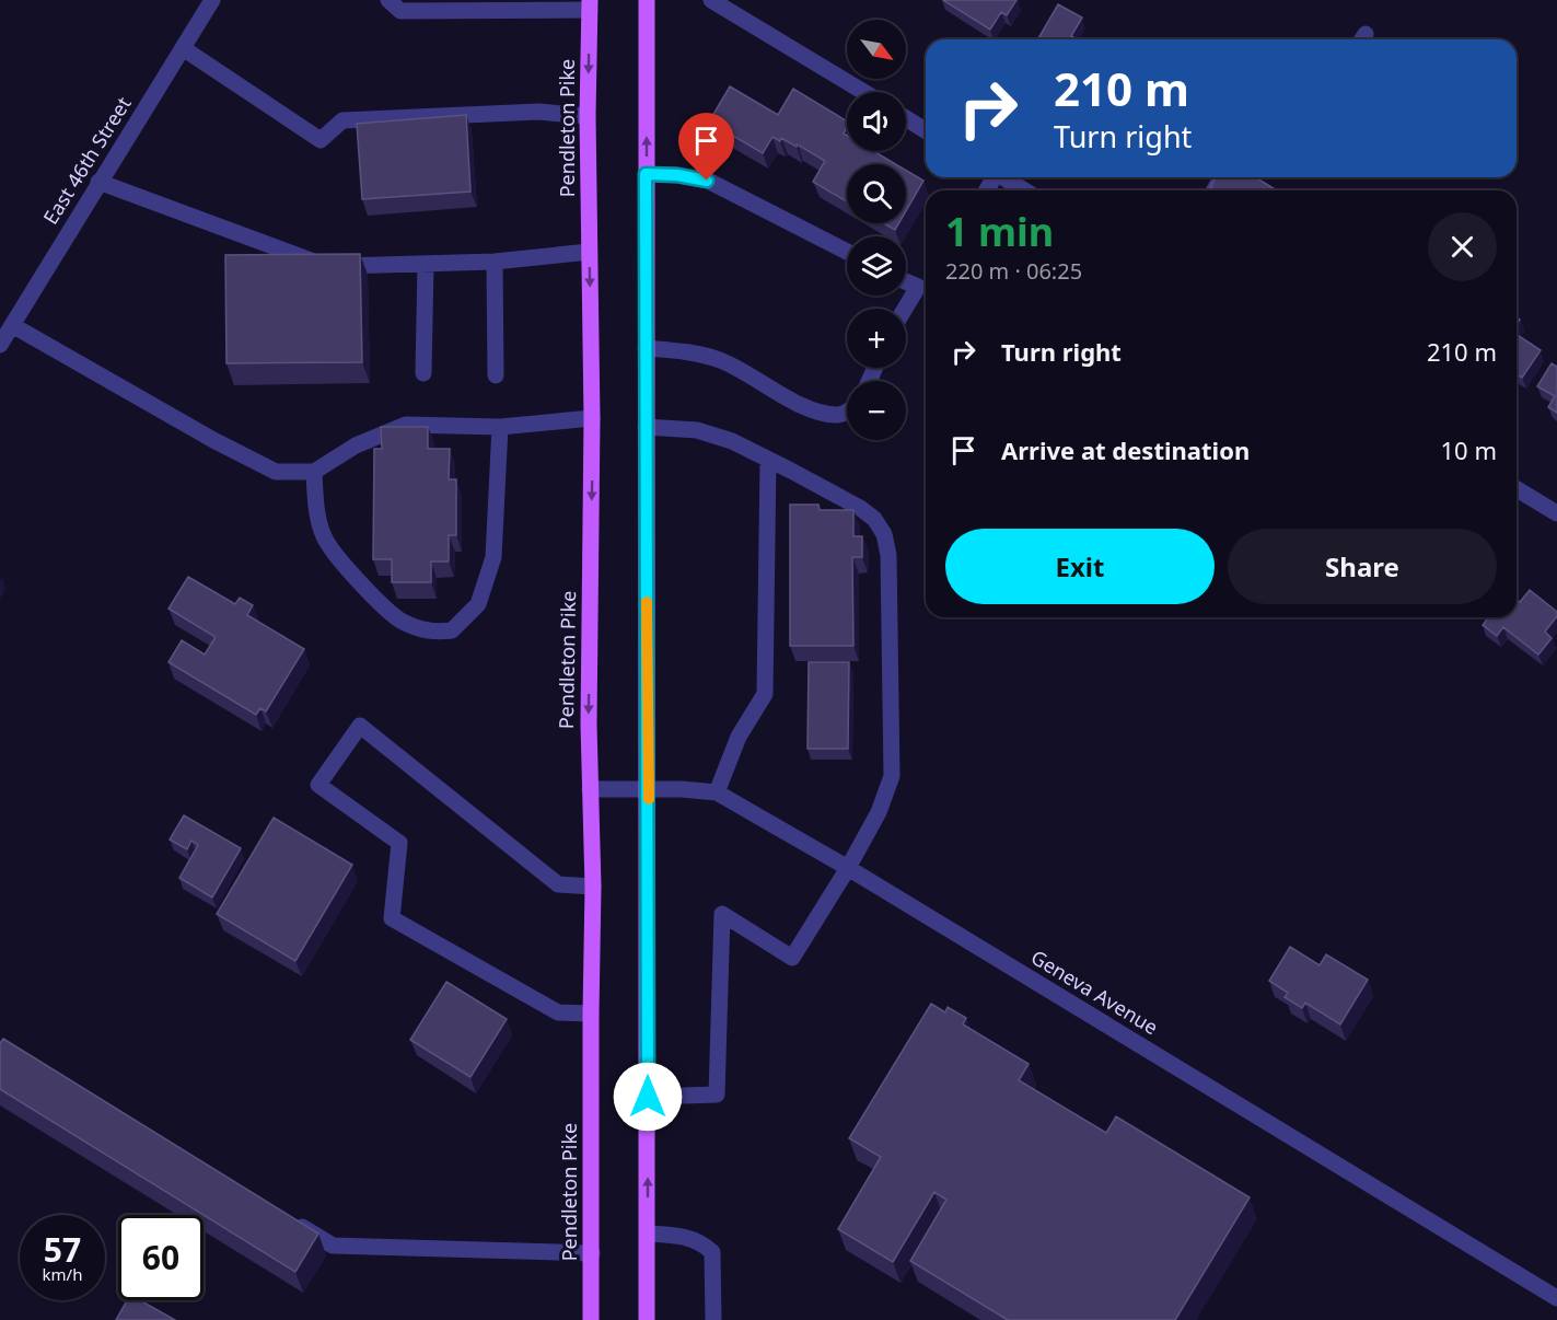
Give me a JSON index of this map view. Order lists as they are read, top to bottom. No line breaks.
{"streets":{"main road":["Pendleton Pike"],"street":["East 46th Street","Geneva Avenue"]},"crossings":[["Pendleton Pike","Geneva Avenue"]],"north":"bottom right","page":{"map_buttons":["+","−"],"turn":["210 m","Turn right"],"heading":["1 min","220 m · 06:25"],"list":[{"name":"Turn right","value":"210 m"},{"name":"Arrive at destination","value":"10 m"}],"buttons":["Exit","Share"],"speed":"57 km/h","limit":"60"}}
